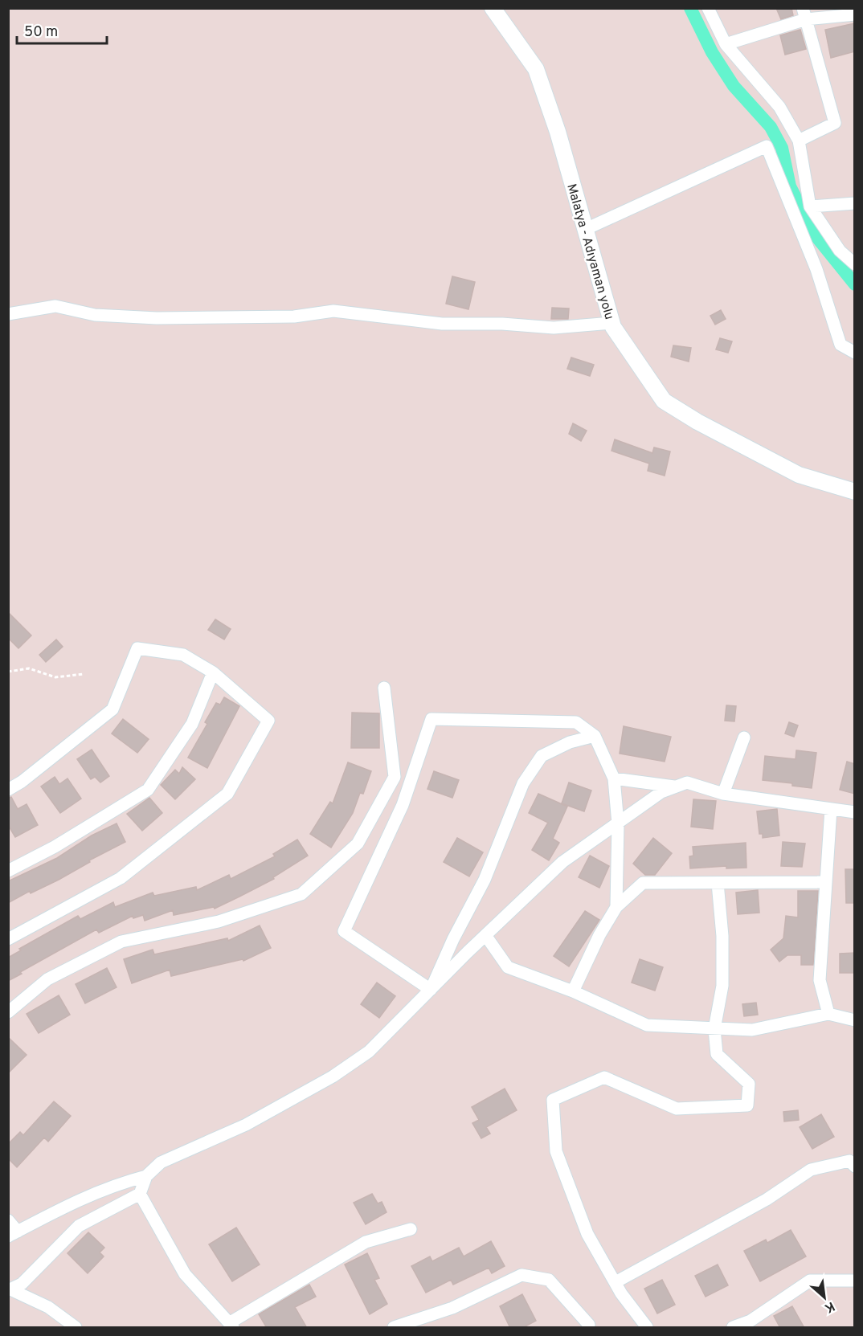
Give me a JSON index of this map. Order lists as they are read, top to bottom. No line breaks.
{"streets":{"main road":["Malatya - Adıyaman yolu"]},"scale_bar":"50 m","north":"bottom right"}
